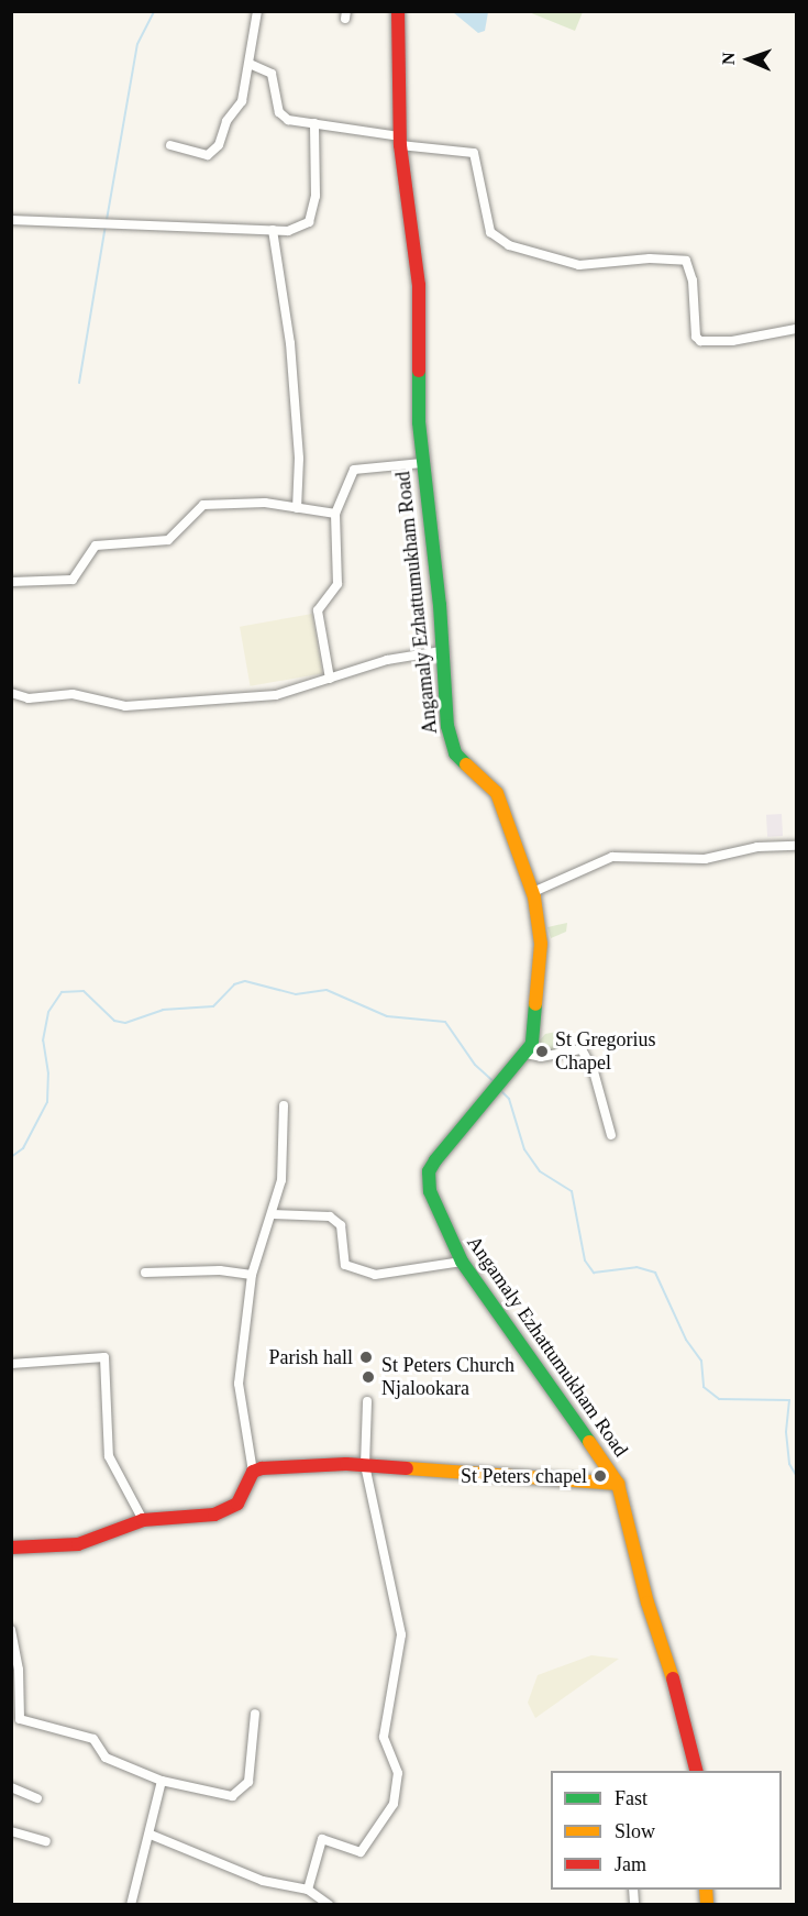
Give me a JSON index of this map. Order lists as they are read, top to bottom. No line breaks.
{"streets":{"street":["Angamaly Ezhattumukham Road"]},"places":["St Gregorius Chapel","Parish hall","St Peters Church Njalookara","St Peters chapel"],"legend":["Fast","Slow","Jam"],"north":"left"}
